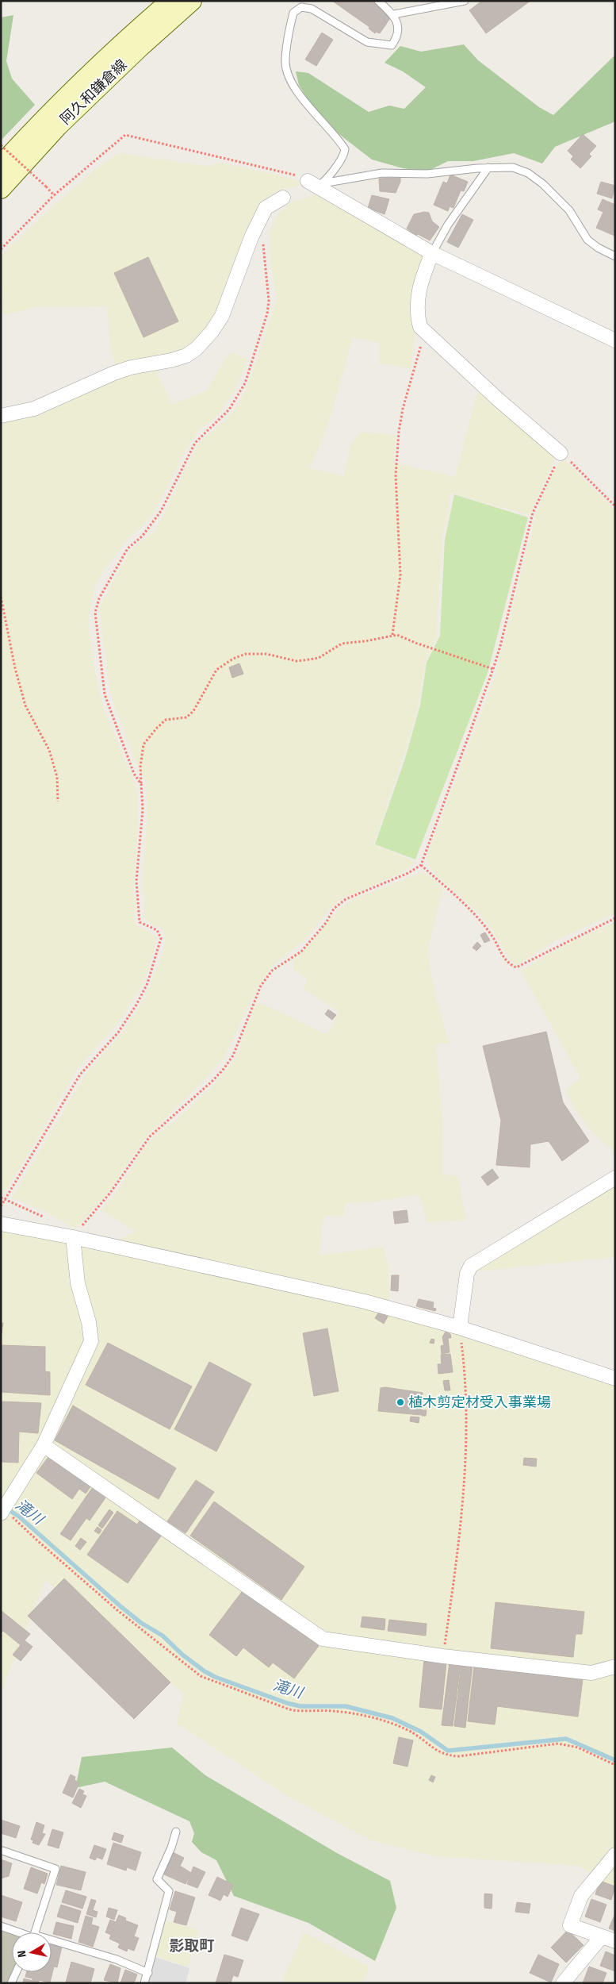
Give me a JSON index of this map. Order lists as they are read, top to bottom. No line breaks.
{"streets":{"main road":["阿久和鎌倉線"]},"districts":["影取町"],"water":["滝川"],"places":["植木剪定材受入事業場"],"north":"left"}
